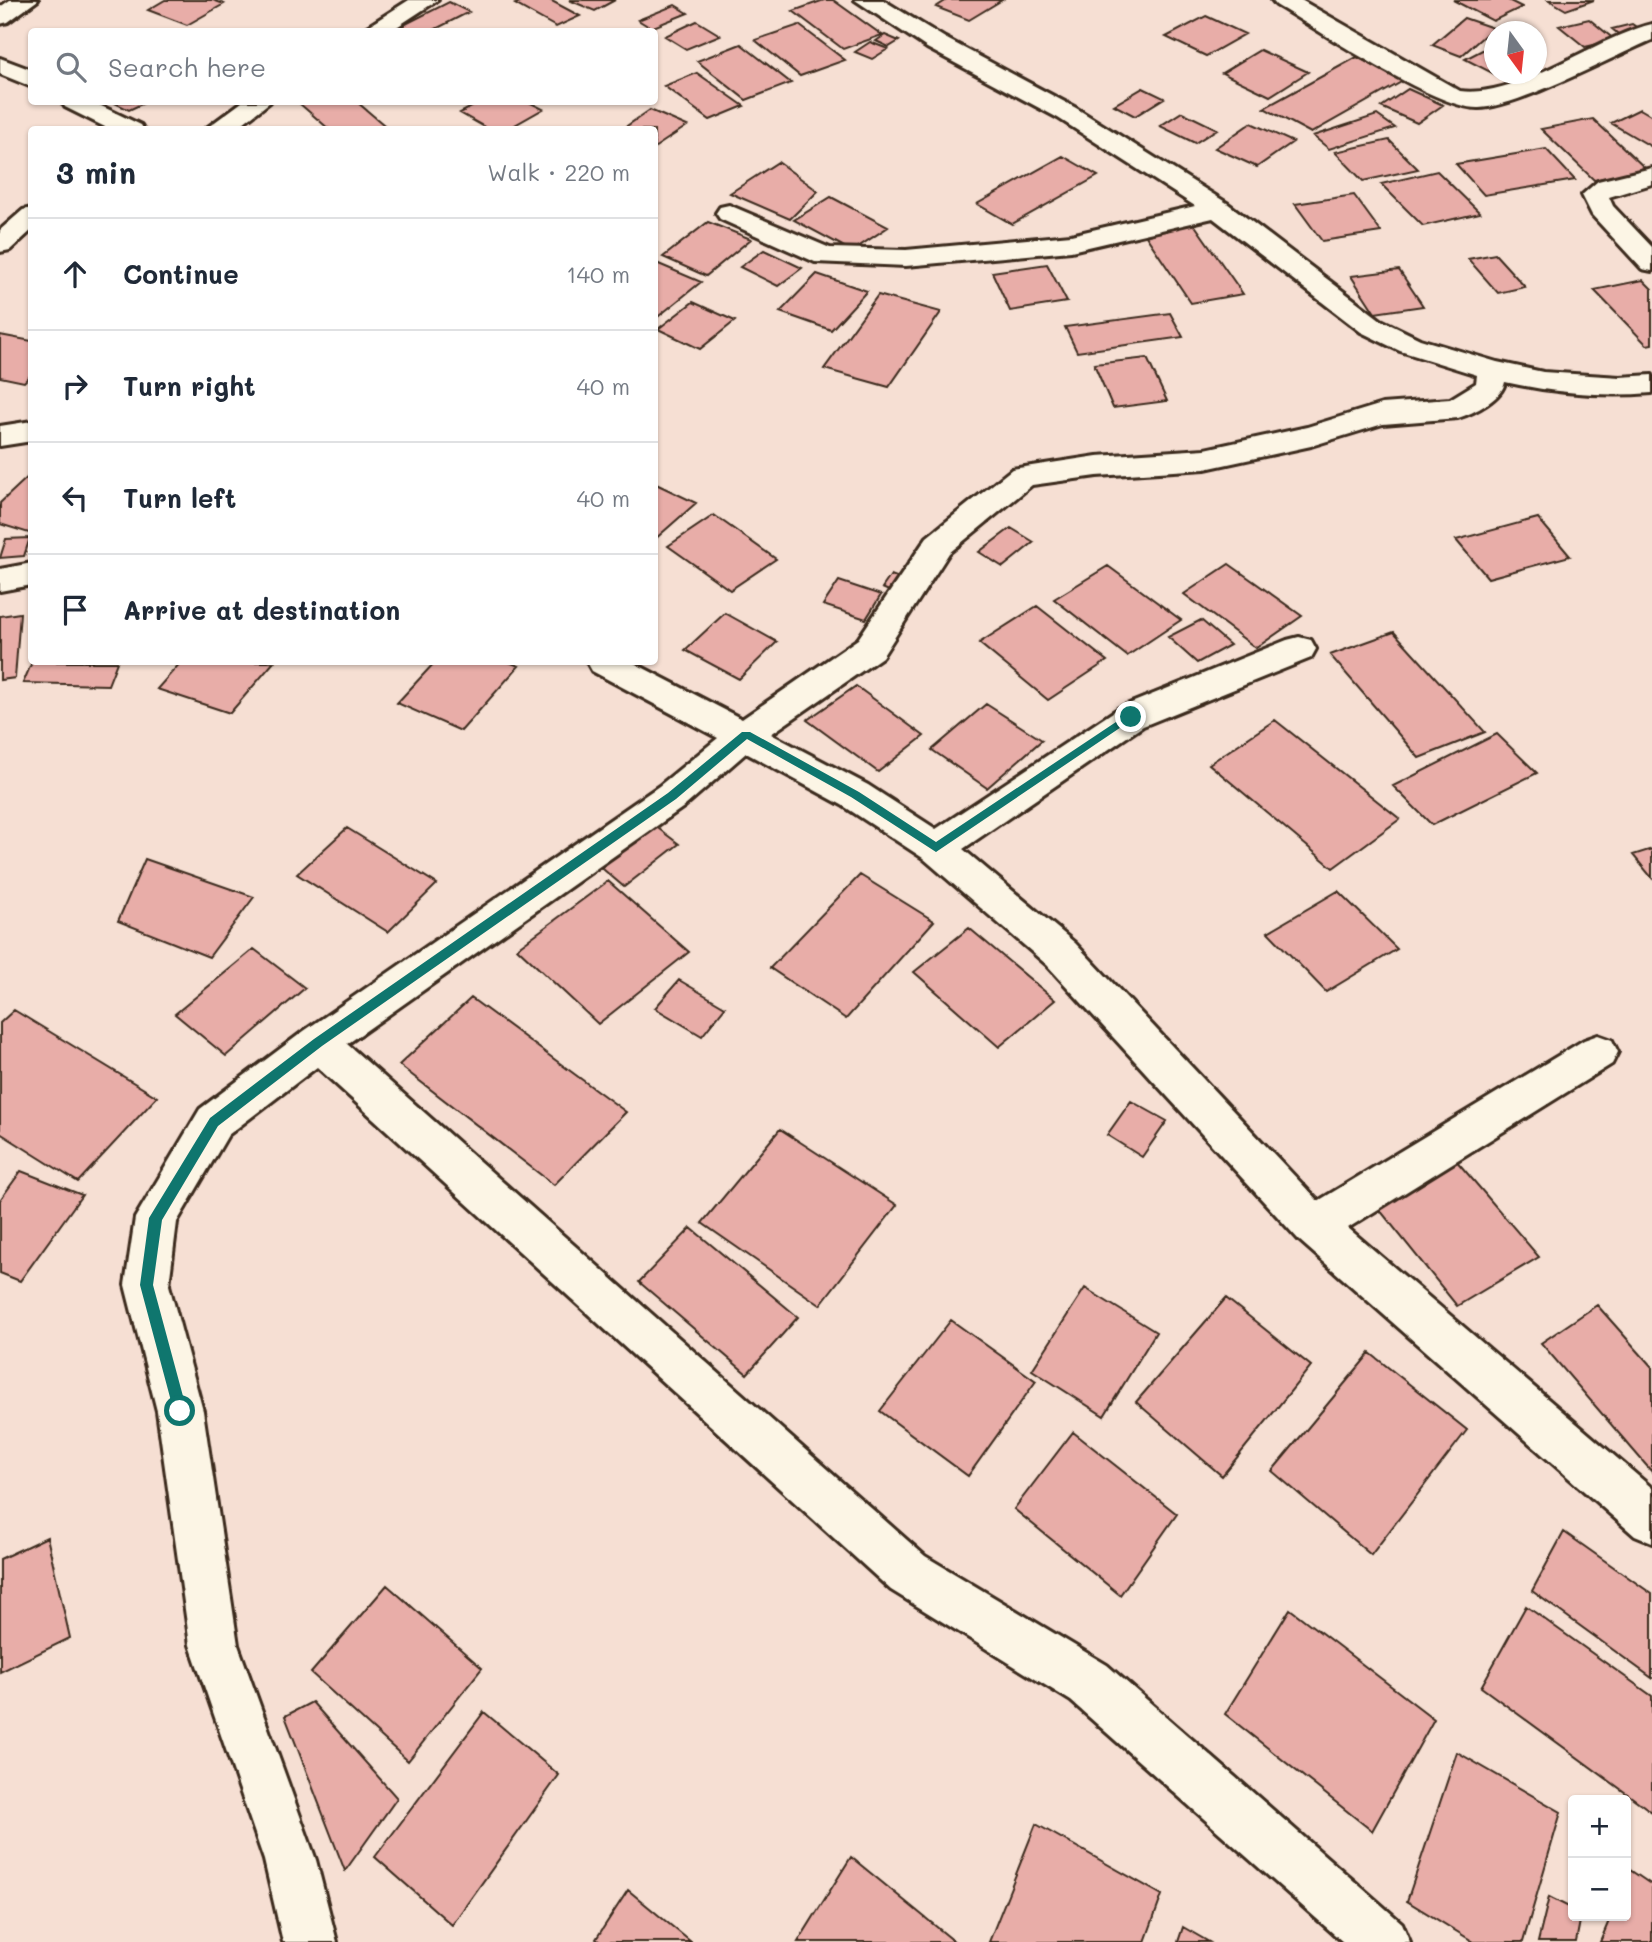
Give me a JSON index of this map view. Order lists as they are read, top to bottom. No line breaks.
{"north":"bottom","page":{"search":"Search here","heading":["3 min","Walk · 220 m"],"list":[["Continue","140 m"],["Turn right","40 m"],["Turn left","40 m"],"Arrive at destination"],"map_buttons":["+","−"]}}
